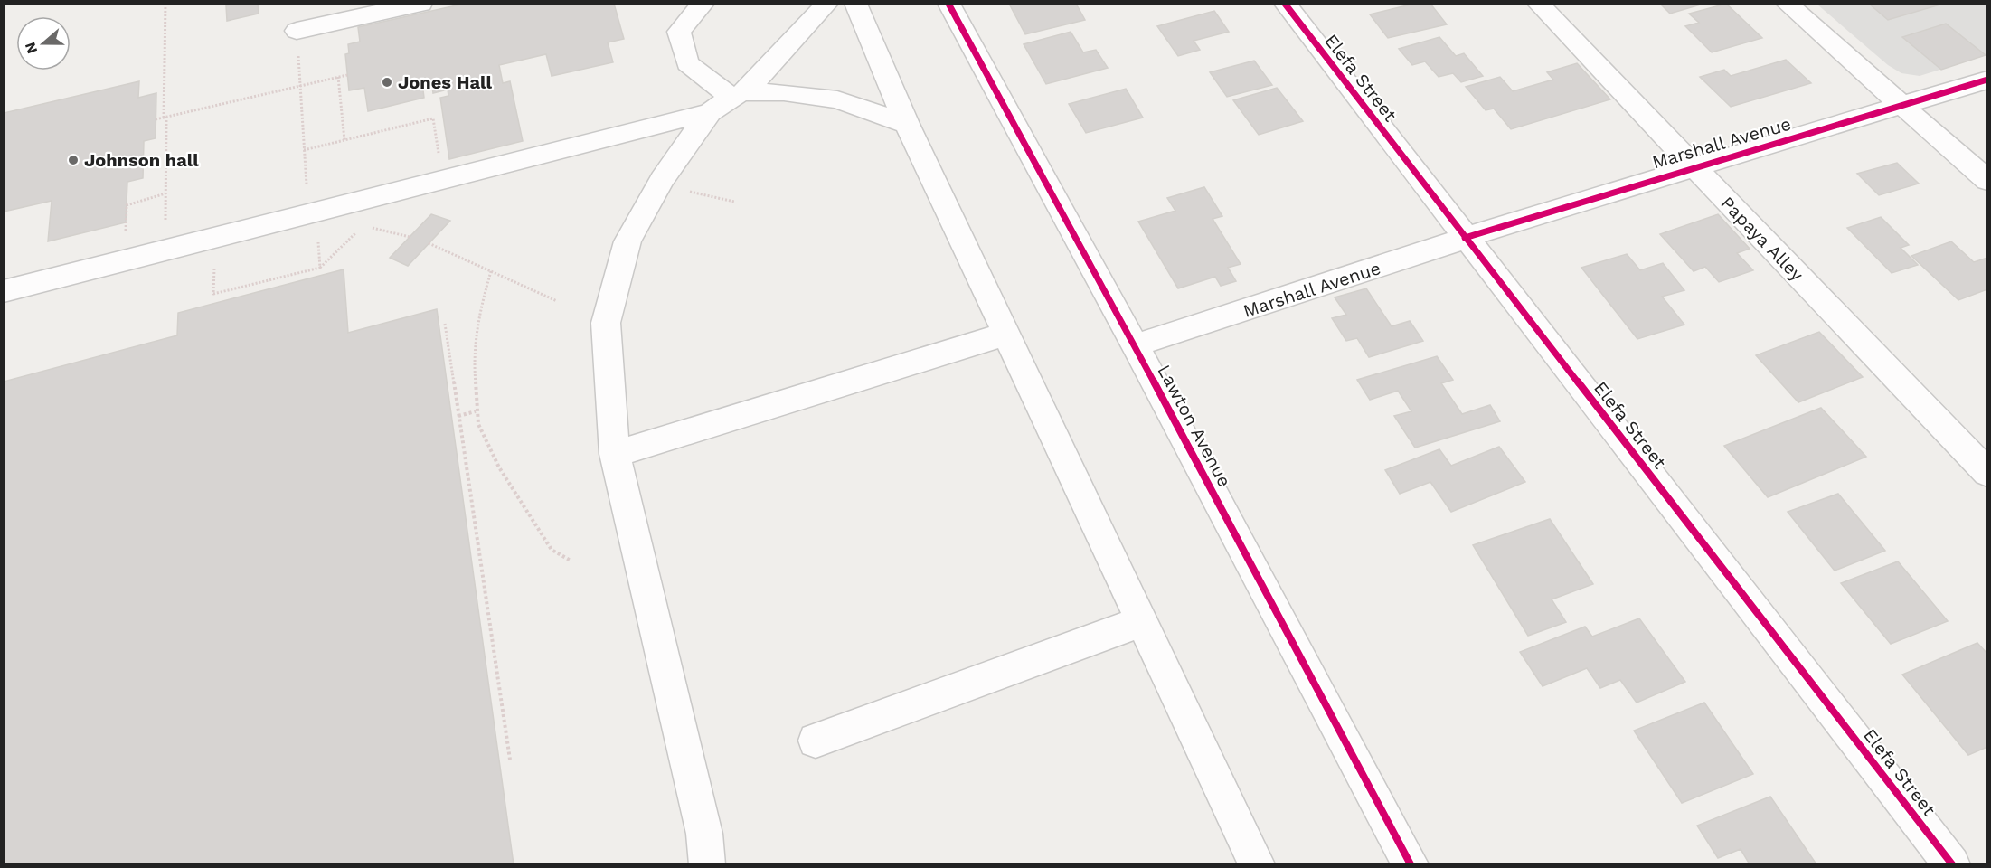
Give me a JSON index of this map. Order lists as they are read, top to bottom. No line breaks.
{"streets":{"street":["Elefa Street","Marshall Avenue","Papaya Alley","Lawton Avenue"]},"crossings":[["Elefa Street","Marshall Avenue"],["Marshall Avenue","Papaya Alley"],["Marshall Avenue","Lawton Avenue"]],"places":["Jones Hall","Johnson hall"],"north":"left"}
